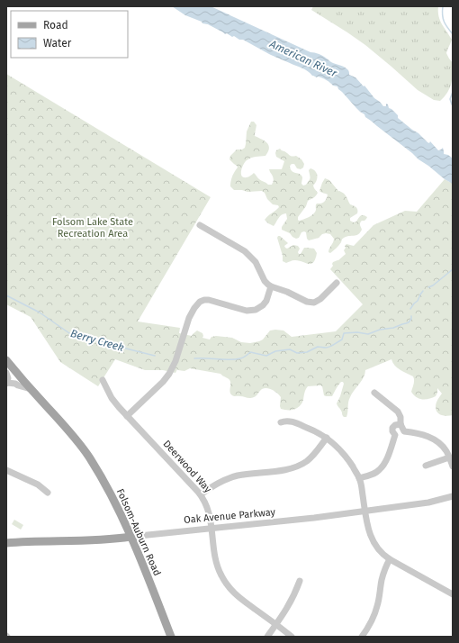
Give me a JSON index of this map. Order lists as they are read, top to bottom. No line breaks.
{"streets":{"main road":["Oak Avenue Parkway","Folsom-Auburn Road"],"street":["Deerwood Way"]},"crossings":[["Deerwood Way","Oak Avenue Parkway"],["Oak Avenue Parkway","Folsom-Auburn Road"]],"water":["American River","Berry Creek"],"parks":["Folsom Lake State Recreation Area"],"legend":["Road","Water"]}
